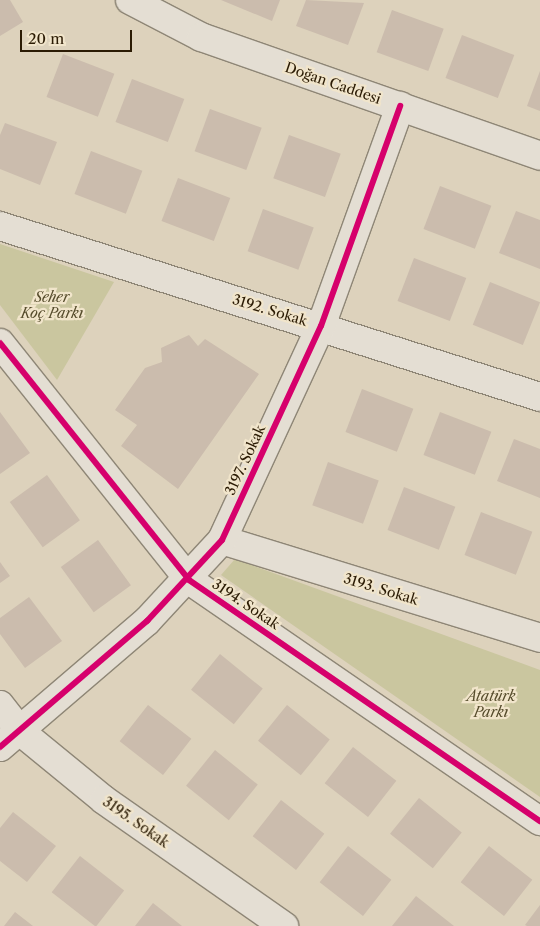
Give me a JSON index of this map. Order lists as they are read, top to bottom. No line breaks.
{"streets":{"street":["Doğan Caddesi","3192. Sokak","3197. Sokak","3193. Sokak","3194. Sokak","3195. Sokak"]},"crossings":[["Doğan Caddesi","3197. Sokak"],["3192. Sokak","3197. Sokak"],["3197. Sokak","3193. Sokak"],["3197. Sokak","3194. Sokak"],["3197. Sokak","3195. Sokak"]],"parks":["Seher Koç Parkı","Atatürk Parkı"],"scale_bar":"20 m"}
